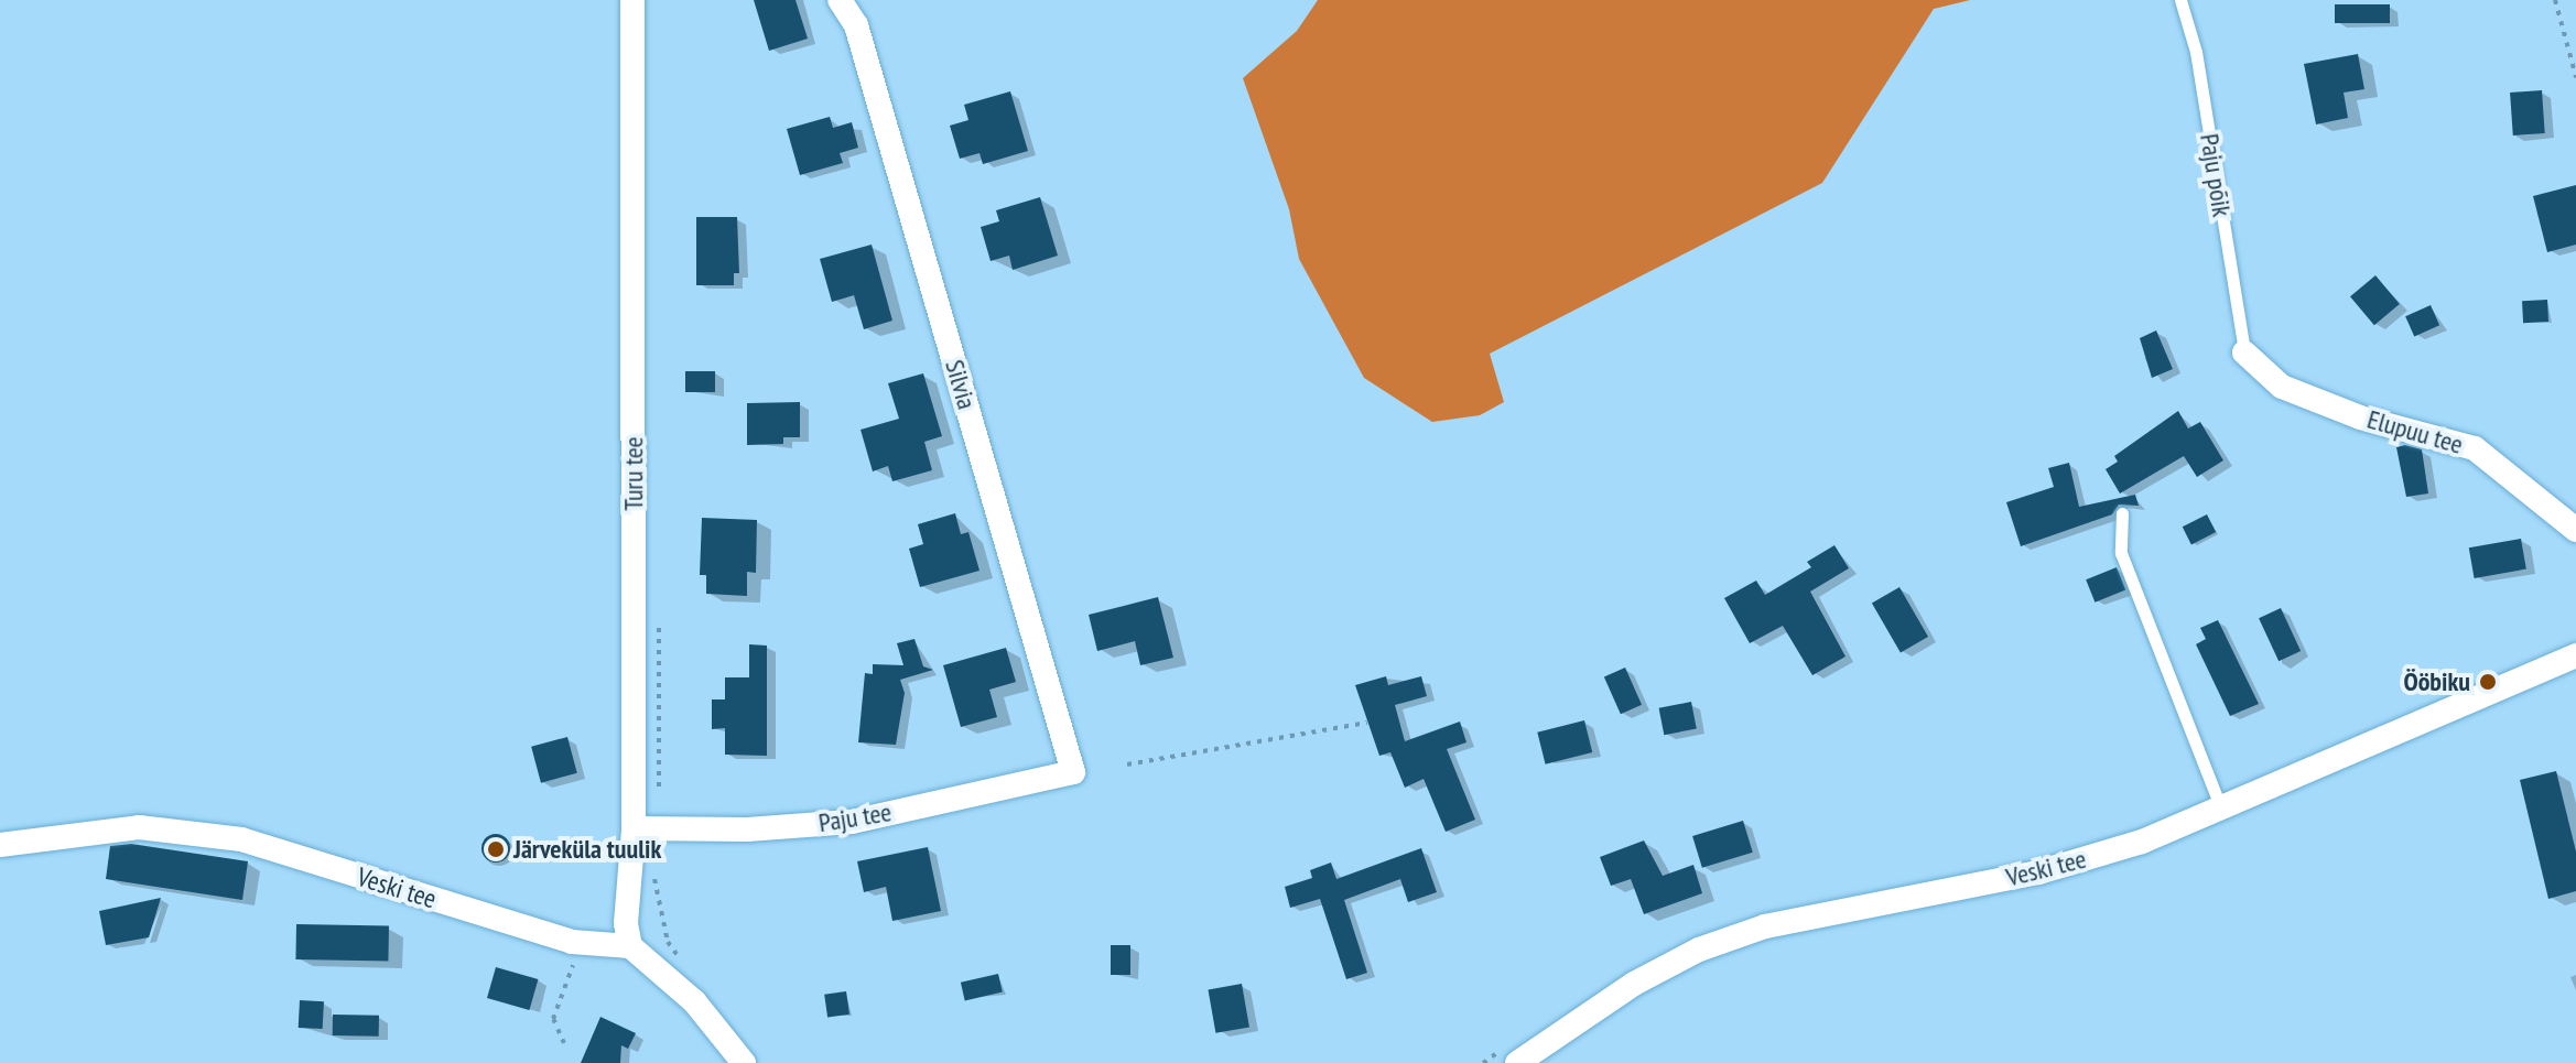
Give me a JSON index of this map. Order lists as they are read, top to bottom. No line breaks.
{"streets":{"street":["Silvia","Elupuu tee","Turu tee","Paju tee","Veski tee"],"lane":["Paju põik"]},"crossings":[["Paju põik","Elupuu tee"],["Silvia","Paju tee"],["Turu tee","Paju tee"],["Turu tee","Veski tee"]],"places":["Ööbiku","Järveküla tuulik"]}
